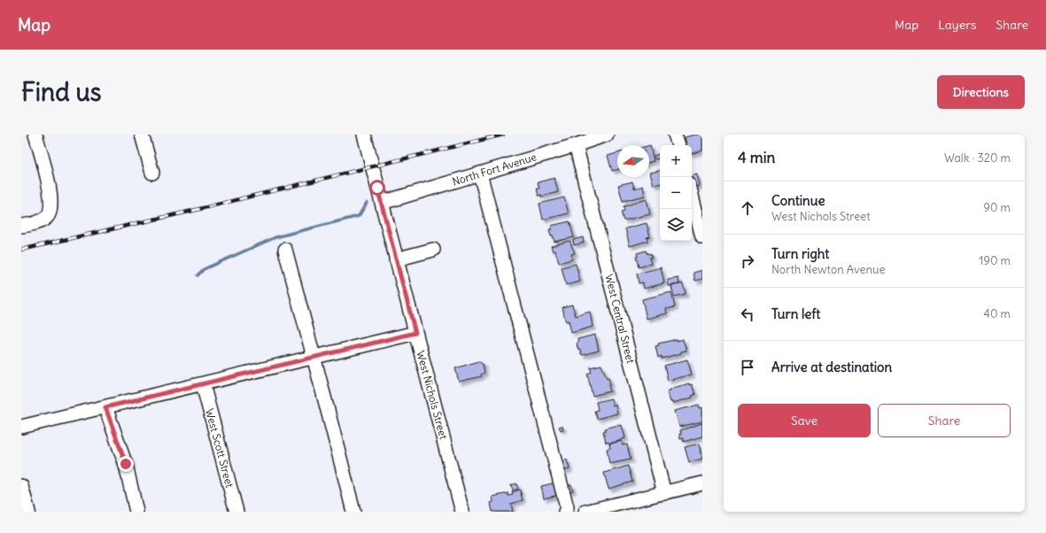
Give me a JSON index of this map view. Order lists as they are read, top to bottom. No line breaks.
{"streets":{"street":["North Fort Avenue","West Central Street","West Nichols Street","West Scott Street"]},"crossings":[["North Fort Avenue","West Central Street"],["North Fort Avenue","West Nichols Street"]],"north":"left","page":{"header":"Map","nav":["Map","Layers","Share"],"buttons":["Directions",["Save","Share"]],"title":"Find us","heading":["4 min","Walk · 320 m"],"map_buttons":["+","−"],"list":[["Continue","West Nichols Street","90 m"],["Turn right","North Newton Avenue","190 m"],["Turn left","40 m"],"Arrive at destination"]}}
